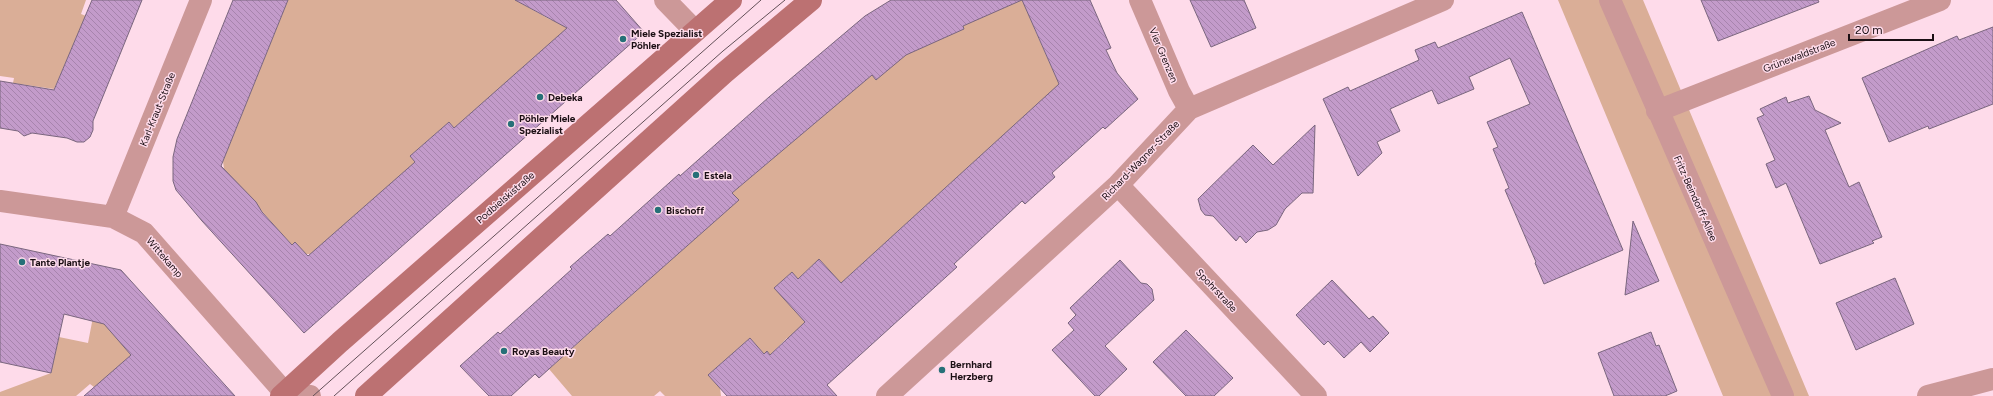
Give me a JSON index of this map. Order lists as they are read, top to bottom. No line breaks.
{"streets":{"main road":["Podbielskistraße"],"street":["Vier Grenzen","Grünewaldstraße","Karl-Kraut-Straße","Richard-Wagner-Straße","Fritz-Beindorff-Allee","Wittekamp","Spohrstraße"]},"crossings":[["Vier Grenzen","Richard-Wagner-Straße"],["Grünewaldstraße","Fritz-Beindorff-Allee"],["Karl-Kraut-Straße","Wittekamp"],["Richard-Wagner-Straße","Spohrstraße"],["Podbielskistraße","Wittekamp"]],"places":["Miele Spezialist Pöhler","Debeka","Pöhler Miele Spezialist","Estela","Bischoff","Tante Plantje","Royas Beauty","Bernhard Herzberg"],"scale_bar":"20 m"}
